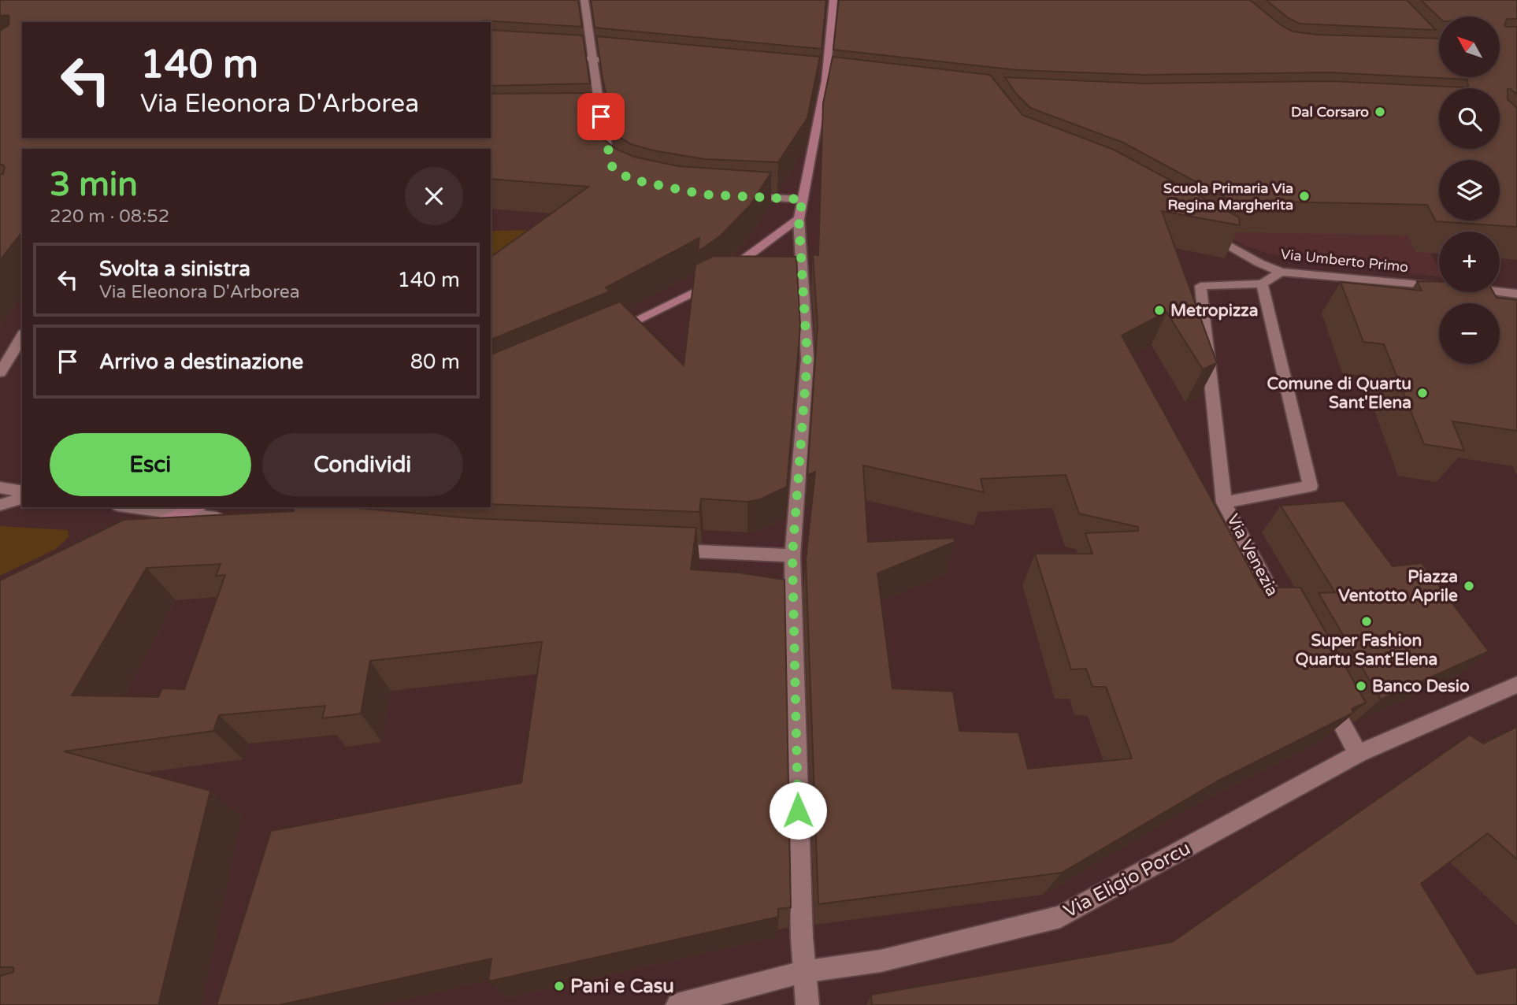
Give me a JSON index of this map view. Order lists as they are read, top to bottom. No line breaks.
{"streets":{"street":["Via Umberto Primo","Via Venezia","Via Eligio Porcu"]},"crossings":[["Via Umberto Primo","Via Venezia"]],"places":["Dal Corsaro","Scuola Primaria Via Regina Margherita","Metropizza","Comune di Quartu Sant'Elena","Piazza Ventotto Aprile","Super Fashion Quartu Sant'Elena","Banco Desio","Pani e Casu"],"north":"top left","page":{"map_buttons":["+","−"],"turn":["140 m","Via Eleonora D'Arborea"],"heading":["3 min","220 m · 08:52"],"list":[{"name":"Svolta a sinistra","note":"Via Eleonora D'Arborea","value":"140 m"},{"name":"Arrivo a destinazione","value":"80 m"}],"buttons":["Esci","Condividi"]}}
